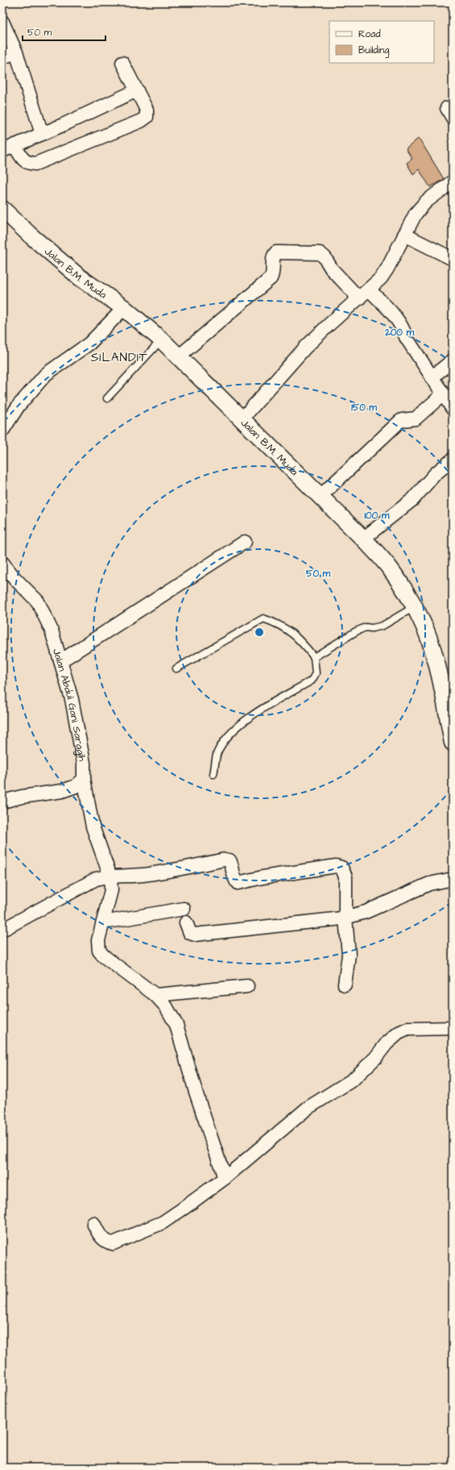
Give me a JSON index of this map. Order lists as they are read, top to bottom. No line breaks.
{"streets":{"street":["Jalan B.M. Muda","Jalan Abdul Gani Saragih"]},"districts":["SILANDIT"],"legend":["Road","Building"],"scale_bar":"50 m","rings":["200 m","150 m","100 m","50 m"]}
